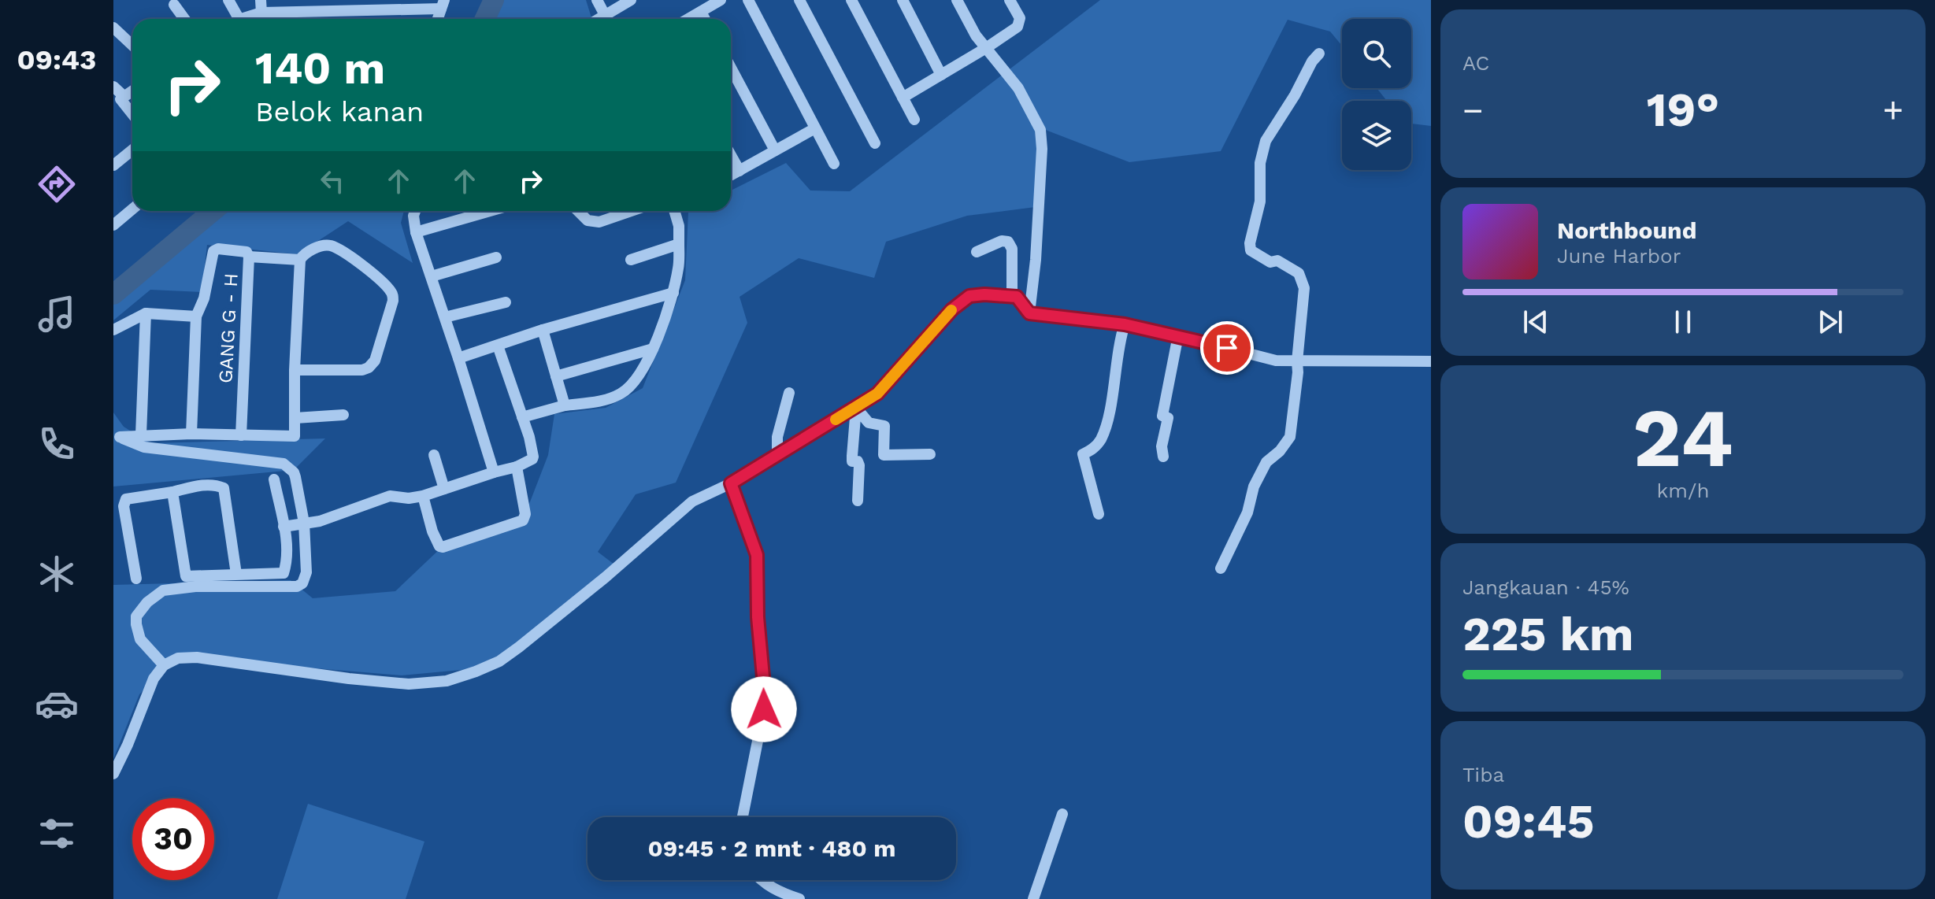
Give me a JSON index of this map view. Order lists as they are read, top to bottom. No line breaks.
{"streets":{"street":["GANG G - H"]},"page":{"tabs":"09:43","tile":["AC",["24","km/h"],["Jangkauan · 45%","225 km"],["Tiba","09:45"]],"turn":["140 m","Belok kanan"],"heat":["−","19°","+"],"song":["Northbound","June Harbor"],"limit":"30","trip":"09:45 · 2 mnt · 480 m"}}
